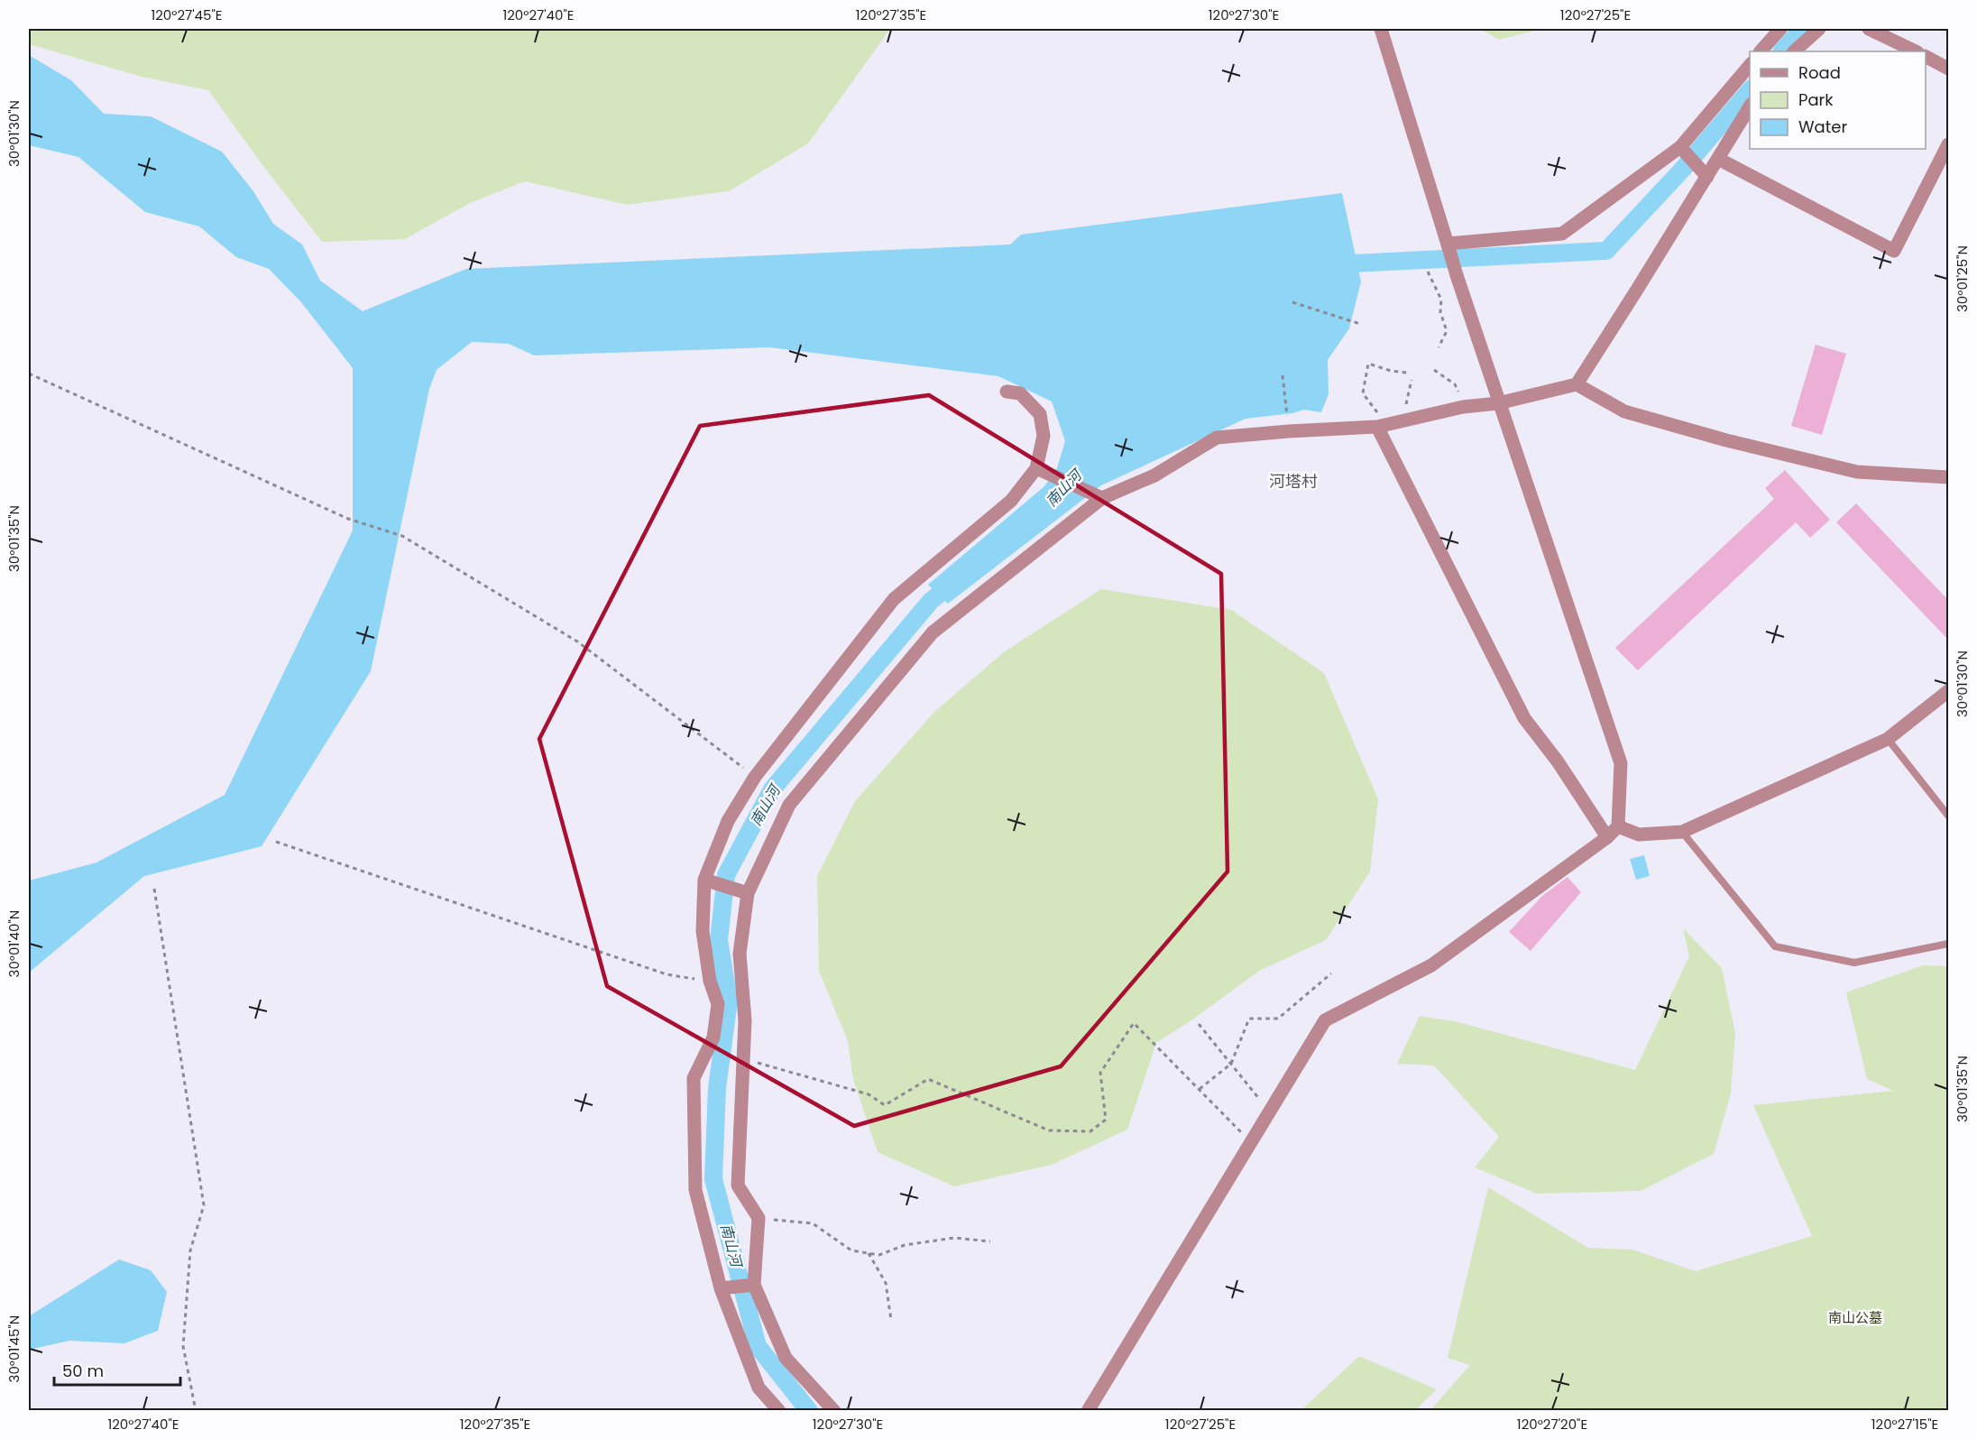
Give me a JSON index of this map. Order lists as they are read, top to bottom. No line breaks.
{"districts":["河塔村"],"water":["南山河"],"parks":["南山公墓"],"legend":["Road","Park","Water"],"scale_bar":"50 m","coordinates":["120°27'45\"E","120°27'40\"E","120°27'35\"E","120°27'30\"E","120°27'25\"E","30°01'30\"N","30°01'25\"N","30°01'35\"N","30°01'40\"N","30°01'45\"N","120°27'20\"E","120°27'15\"E"]}
